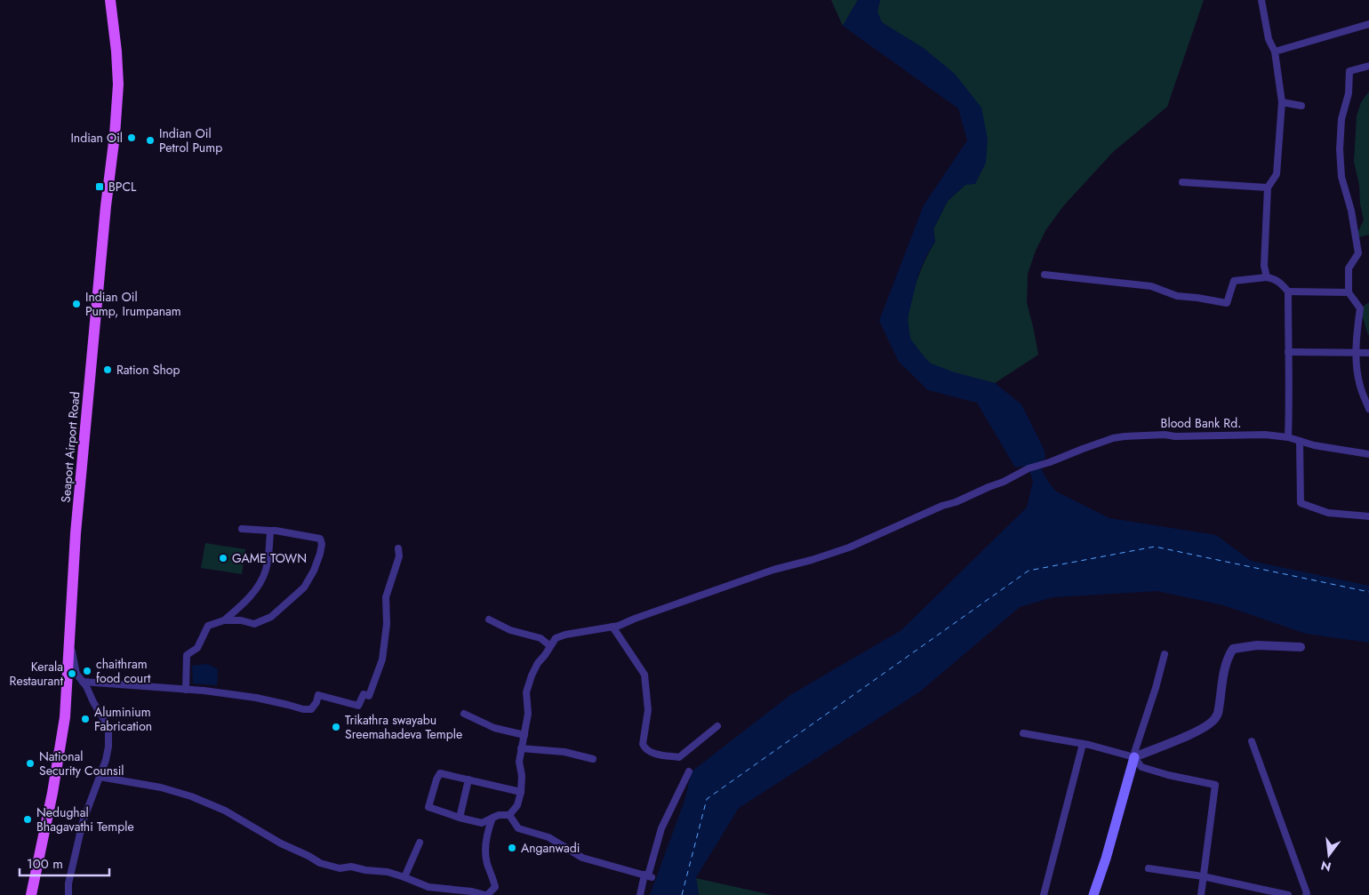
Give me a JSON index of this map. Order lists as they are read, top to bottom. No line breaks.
{"streets":{"main road":["Seaport Airport Road"],"street":["Blood Bank Rd."]},"places":{"other":["Indian Oil","Indian Oil Petrol Pump","Indian Oil Pump, Irumpanam","Ration Shop","GAME TOWN","chaithram food court","Kerala Restaurant","Aluminium Fabrication","Trikathra swayabu Sreemahadeva Temple","National Security Counsil","Nedughal Bhagavathi Temple","Anganwadi"],"transit":["BPCL"]},"scale_bar":"100 m","north":"bottom"}
